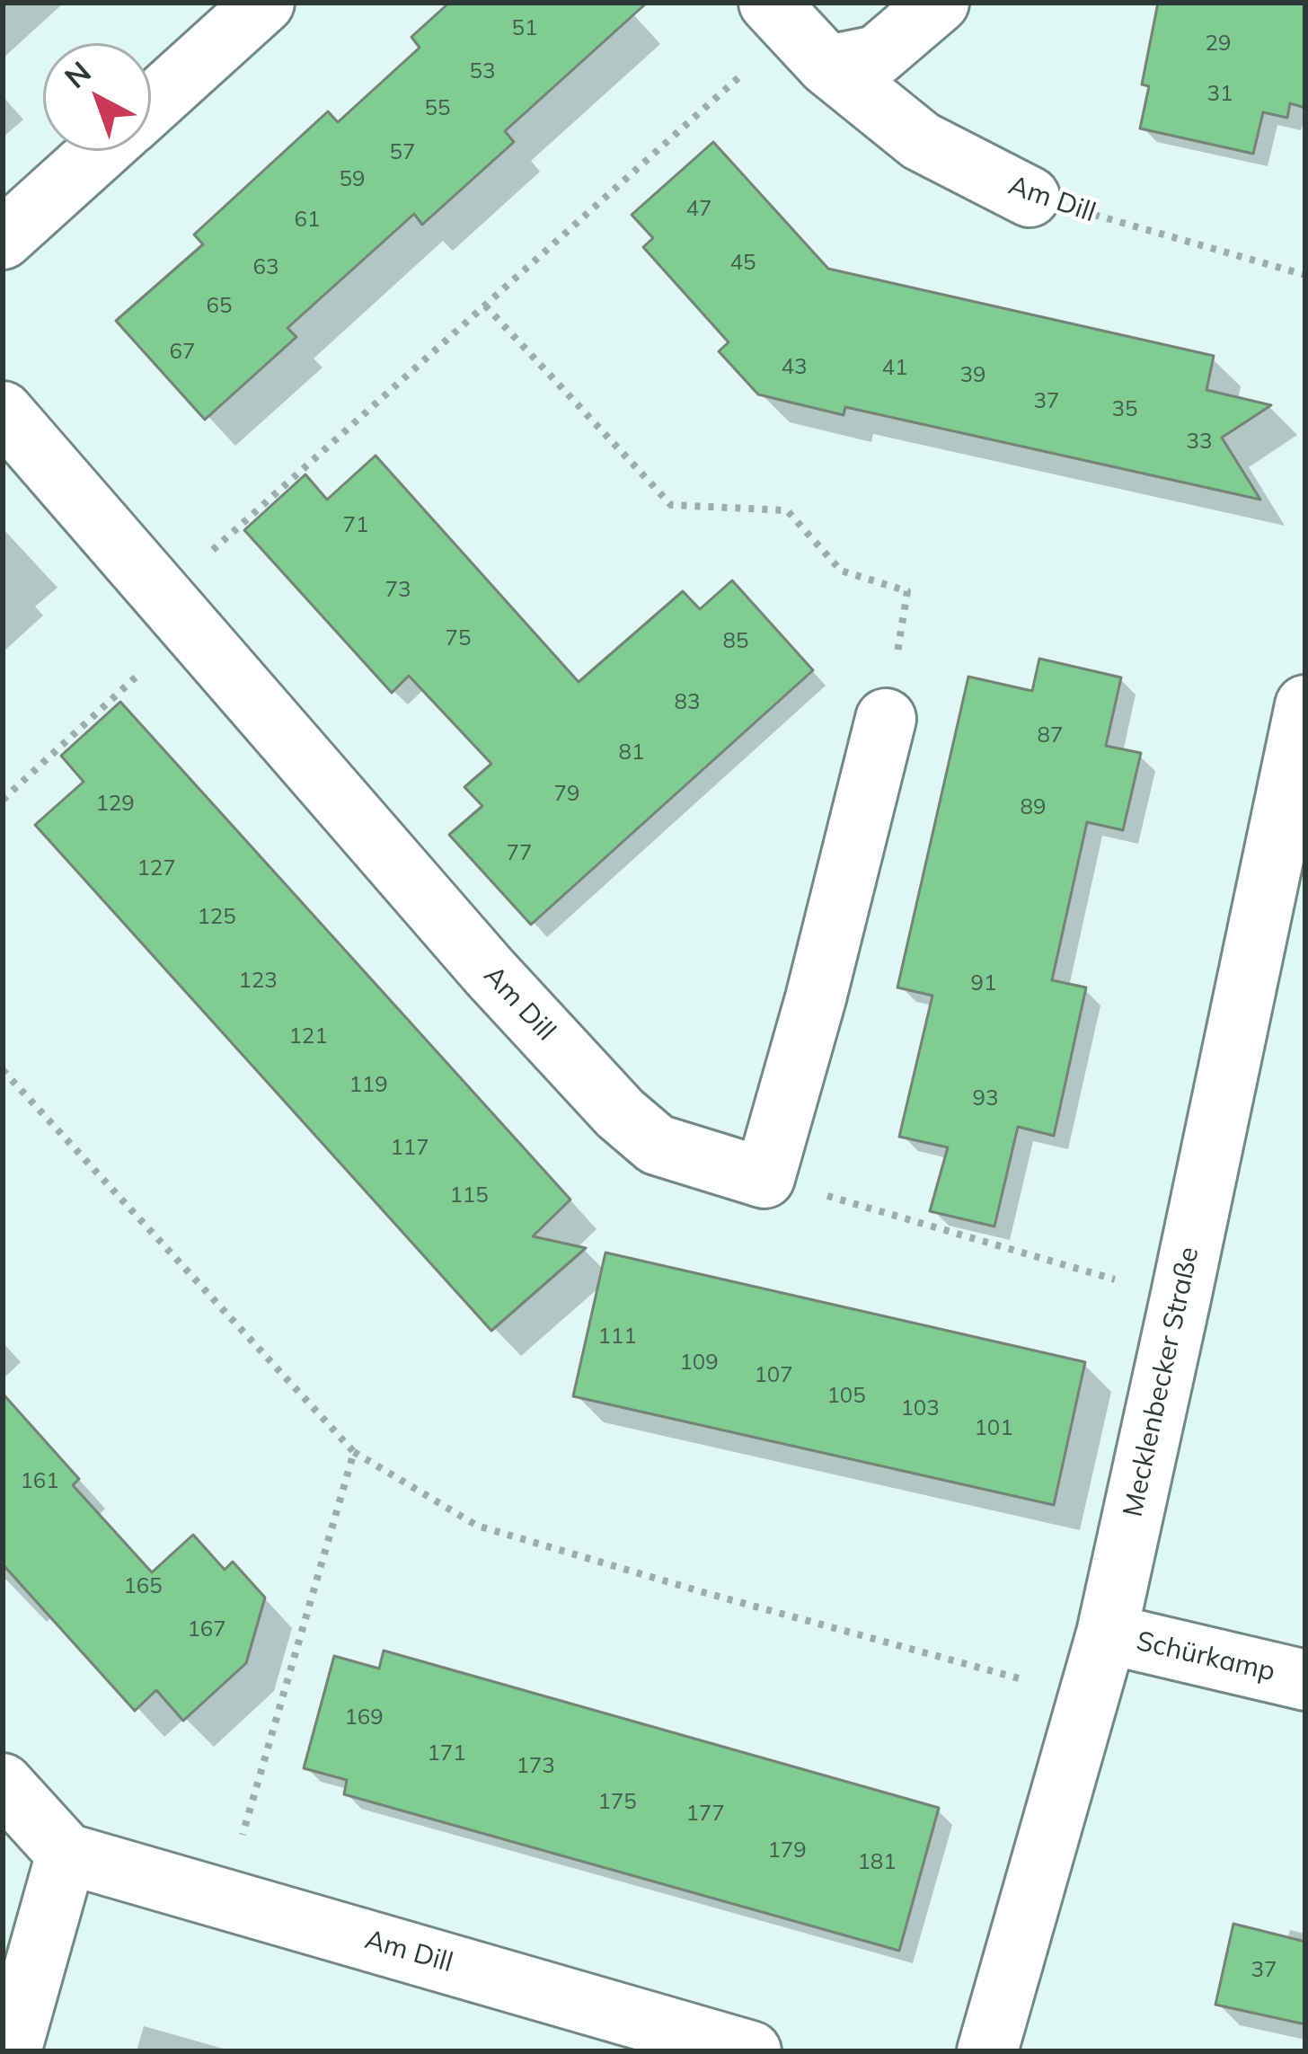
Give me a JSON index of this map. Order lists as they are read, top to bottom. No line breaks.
{"streets":{"street":["Am Dill","Mecklenbecker Straße","Schürkamp"]},"crossings":[["Mecklenbecker Straße","Schürkamp"]],"house_numbers":["51","29","53","31","55","57","59","47","61","45","63","65","67","43","41","39","37","35","33","71","73","75","85","83","87","81","79","129","89","77","127","125","123","91","121","119","93","117","115","111","109","107","105","103","101","161","165","167","169","171","173","175","177","179","181","37"],"north":"top left"}
